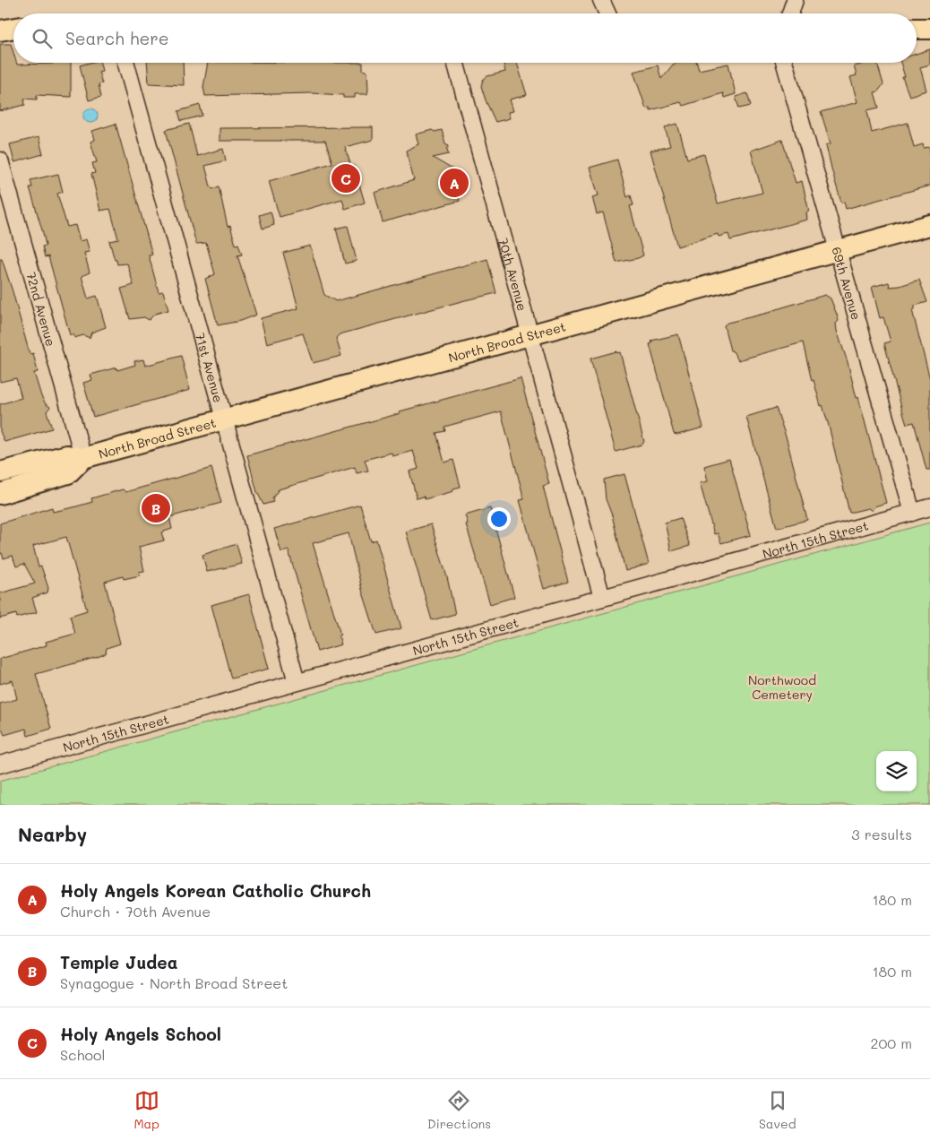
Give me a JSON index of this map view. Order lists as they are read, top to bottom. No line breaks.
{"streets":{"main road":["North Broad Street"],"street":["70th Avenue","69th Avenue","72nd Avenue","71st Avenue","North 15th Street"]},"crossings":[["70th Avenue","North Broad Street"],["70th Avenue","North 15th Street"],["69th Avenue","North Broad Street"],["69th Avenue","North 15th Street"],["72nd Avenue","North Broad Street"],["North Broad Street","71st Avenue"],["71st Avenue","North 15th Street"]],"parks":["Northwood Cemetery"],"page":{"search":"Search here","pins":["C","A","B"],"heading":["Nearby","3 results"],"list":[{"mark":"A","name":"Holy Angels Korean Catholic Church","note":"Church · 70th Avenue","value":"180 m"},{"mark":"B","name":"Temple Judea","note":"Synagogue · North Broad Street","value":"180 m"},{"mark":"C","name":"Holy Angels School","note":"School","value":"200 m"}],"nav":["Map","Directions","Saved"]}}
